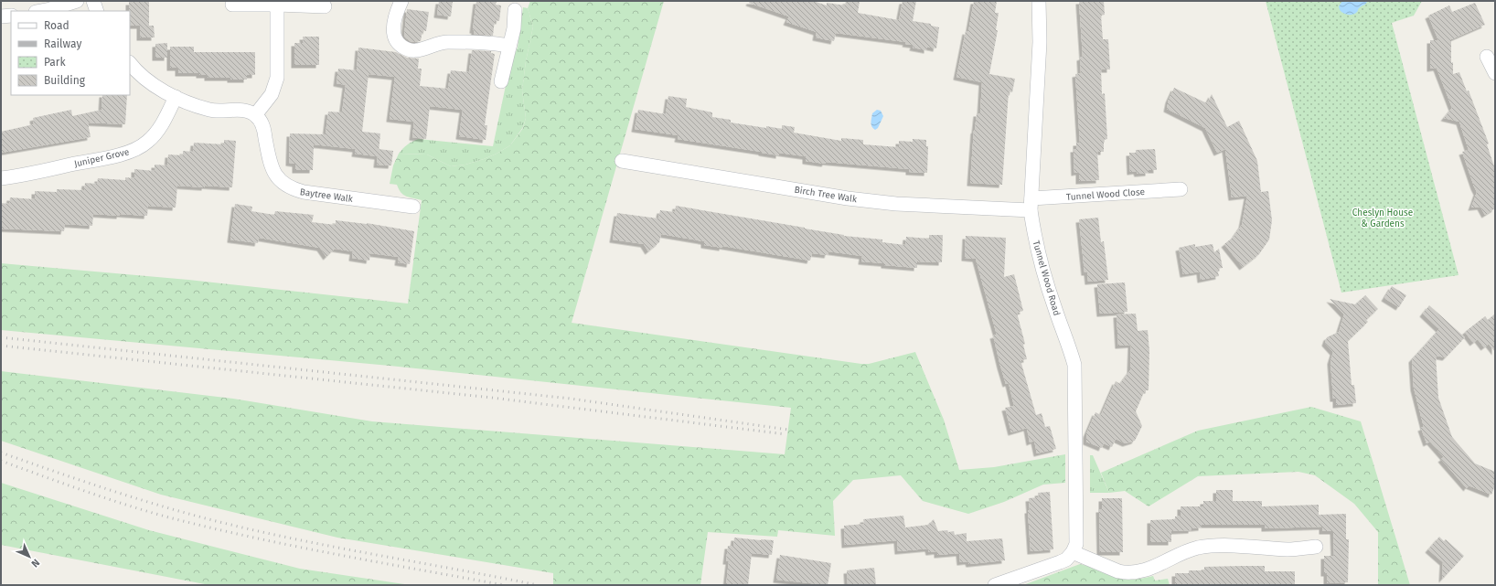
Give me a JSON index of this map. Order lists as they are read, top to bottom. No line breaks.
{"streets":{"street":["Juniper Grove","Birch Tree Walk","Tunnel Wood Close","Baytree Walk","Tunnel Wood Road"]},"crossings":[["Birch Tree Walk","Tunnel Wood Close"],["Birch Tree Walk","Tunnel Wood Road"],["Tunnel Wood Close","Tunnel Wood Road"]],"parks":["Cheslyn House & Gardens"],"legend":["Road","Railway","Park","Building"],"north":"bottom right"}
